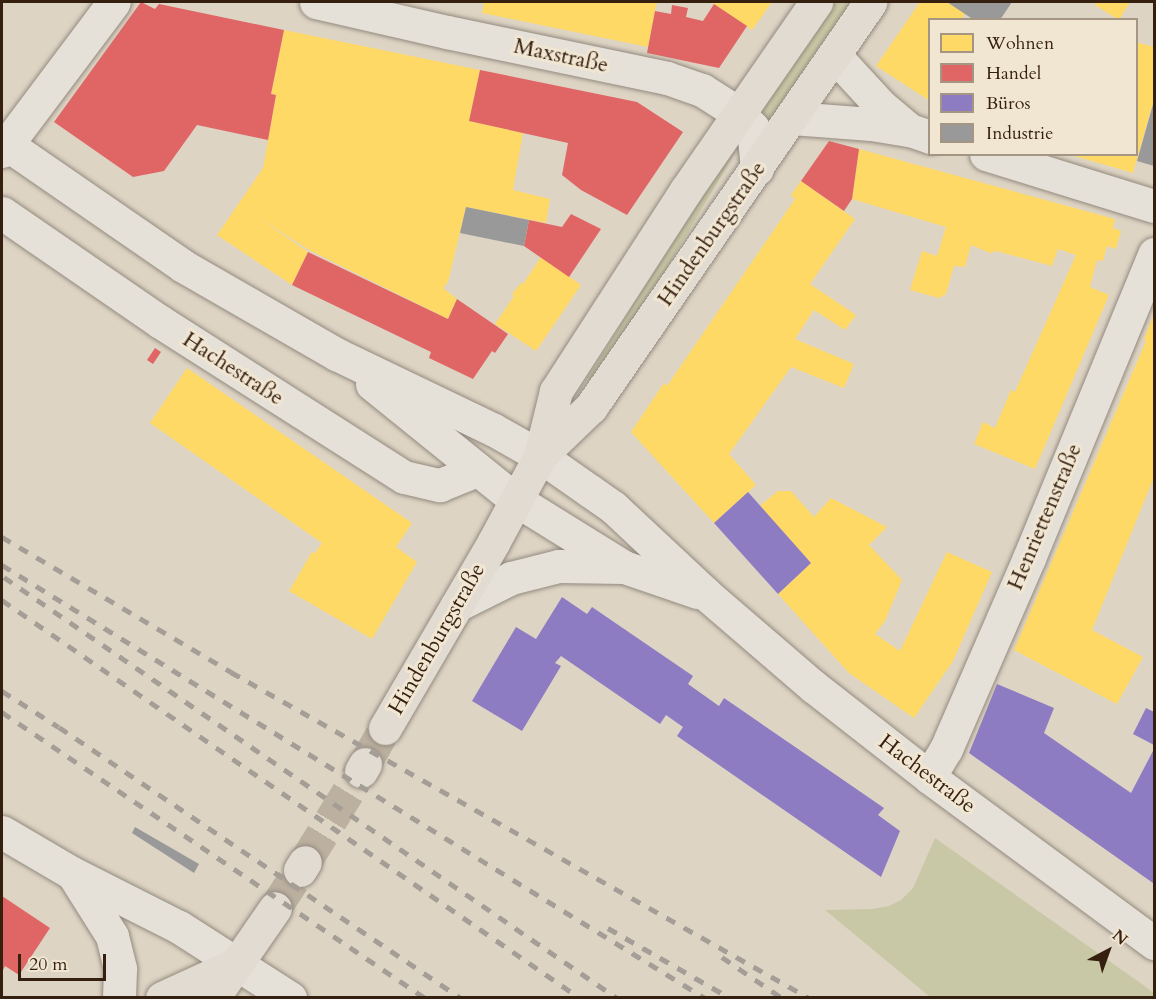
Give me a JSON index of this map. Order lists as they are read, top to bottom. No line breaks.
{"streets":{"main road":["Hindenburgstraße"],"street":["Maxstraße","Hachestraße","Henriettenstraße"]},"crossings":[["Maxstraße","Hindenburgstraße"],["Hindenburgstraße","Hachestraße"],["Hachestraße","Henriettenstraße"]],"legend":["Wohnen","Handel","Büros","Industrie"],"scale_bar":"20 m","north":"top right"}
